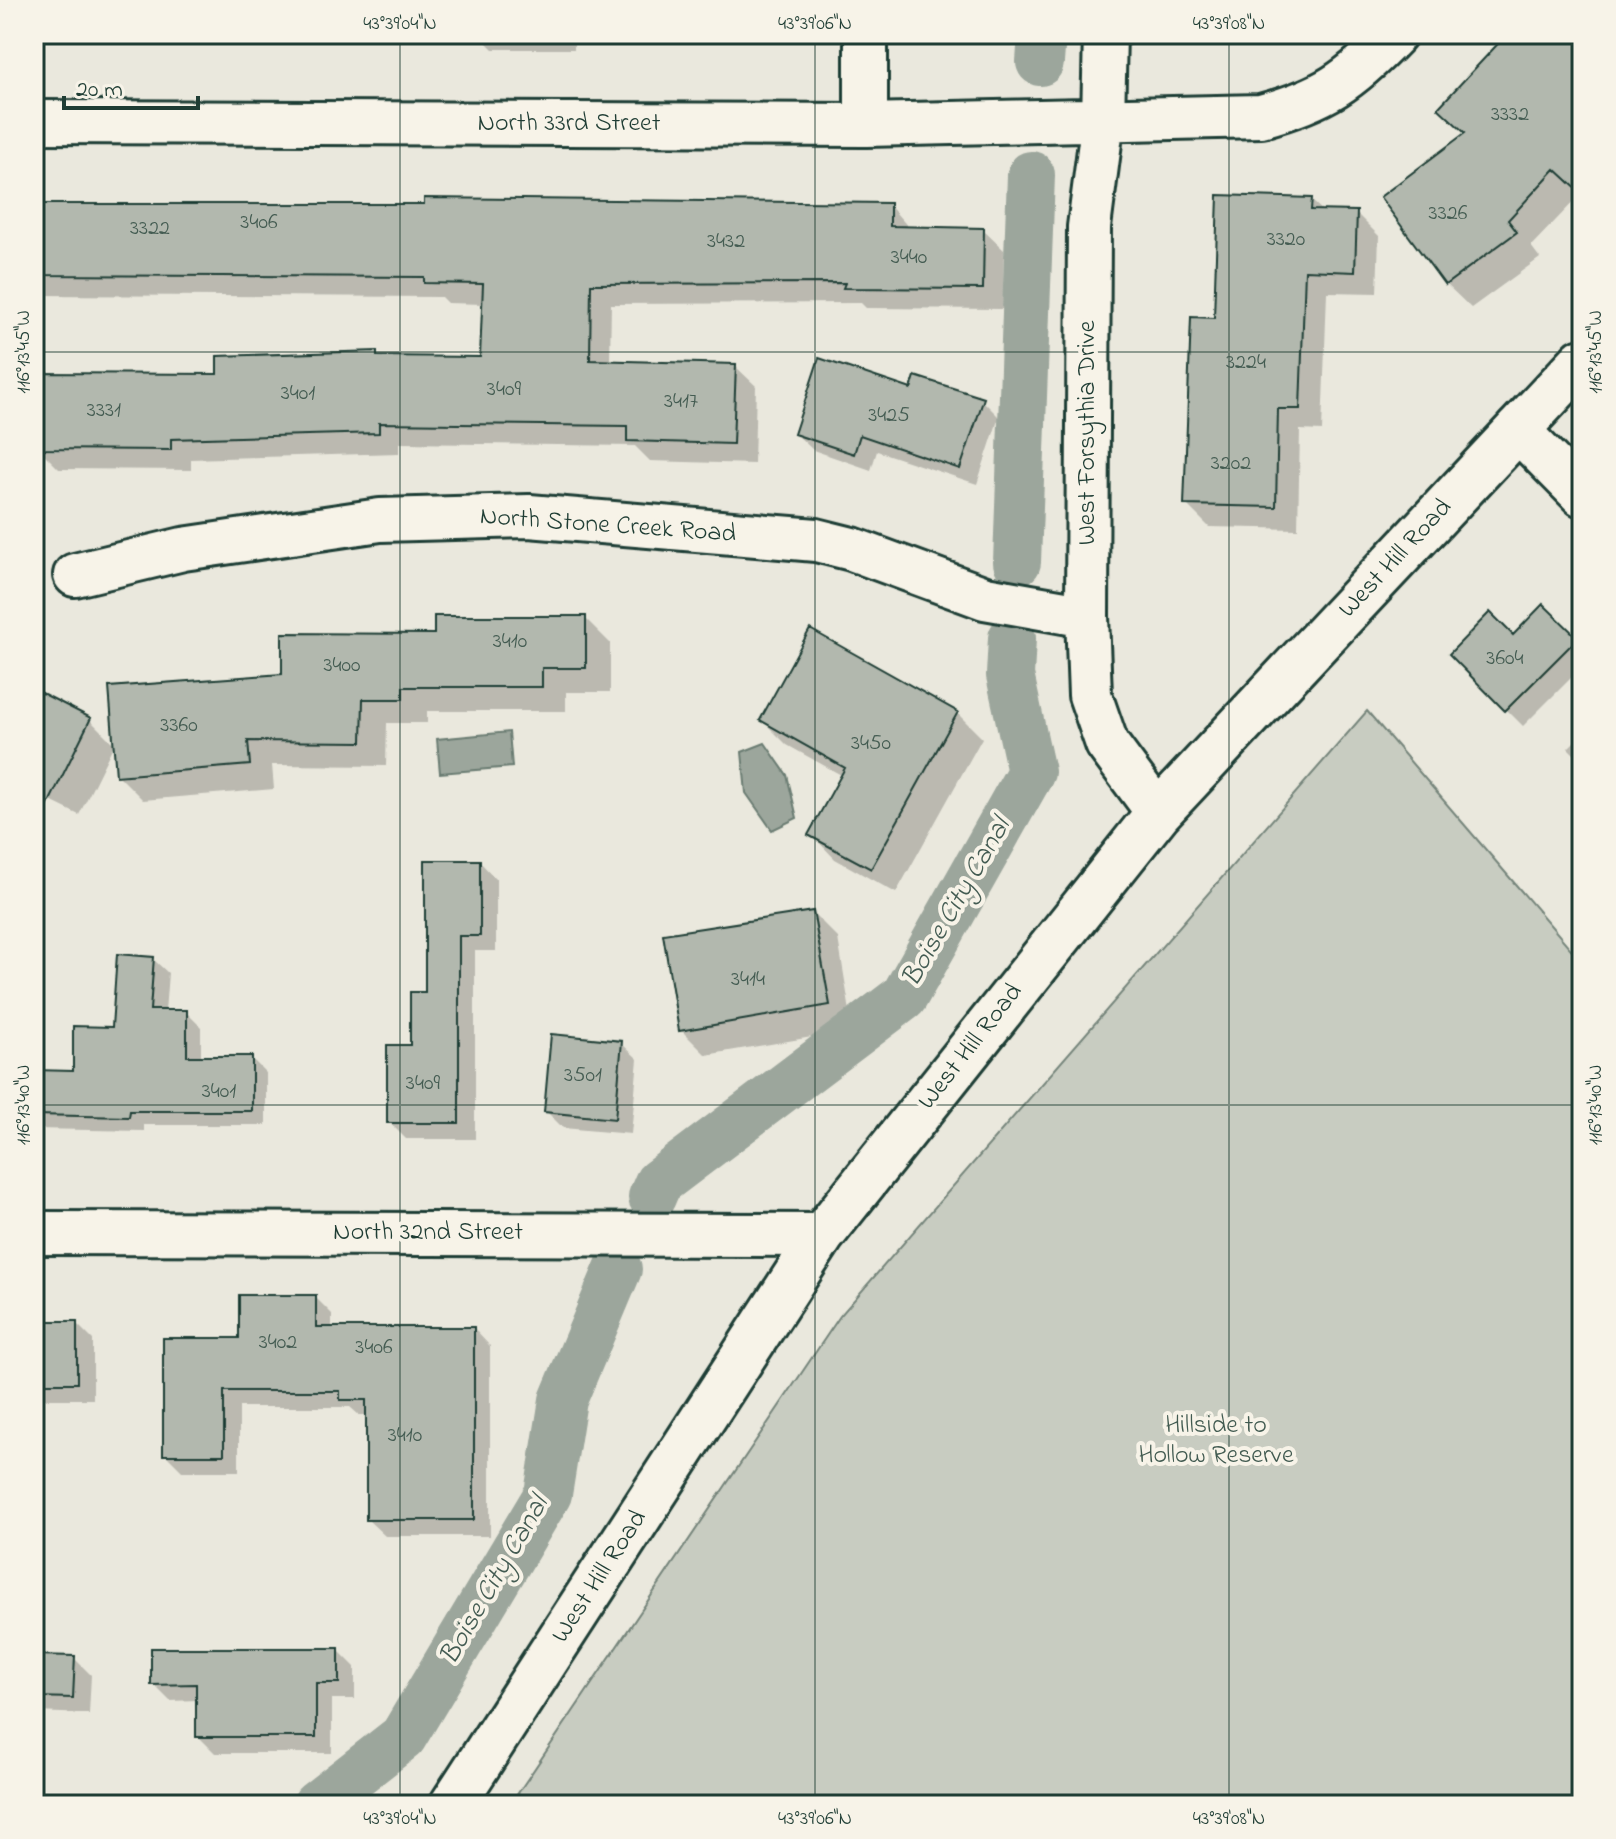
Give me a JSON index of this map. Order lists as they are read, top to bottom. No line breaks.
{"streets":{"street":["North 33rd Street","West Forsythia Drive","North Stone Creek Road","West Hill Road","North 32nd Street"]},"crossings":[["North 33rd Street","West Forsythia Drive"],["West Forsythia Drive","North Stone Creek Road"],["West Forsythia Drive","West Hill Road"],["West Hill Road","North 32nd Street"]],"water":["Boise City Canal"],"parks":["Hillside to Hollow Reserve"],"house_numbers":["3332","3326","3406","3322","3320","3432","3440","3224","3409","3401","3417","3331","3425","3202","3410","3604","3400","3360","3450","3414","3501","3409","3401","3402","3406","3410"],"scale_bar":"20 m","coordinates":["43°39'04\"N","43°39'06\"N","43°39'08\"N","116°13'45\"W","116°13'40\"W"]}
